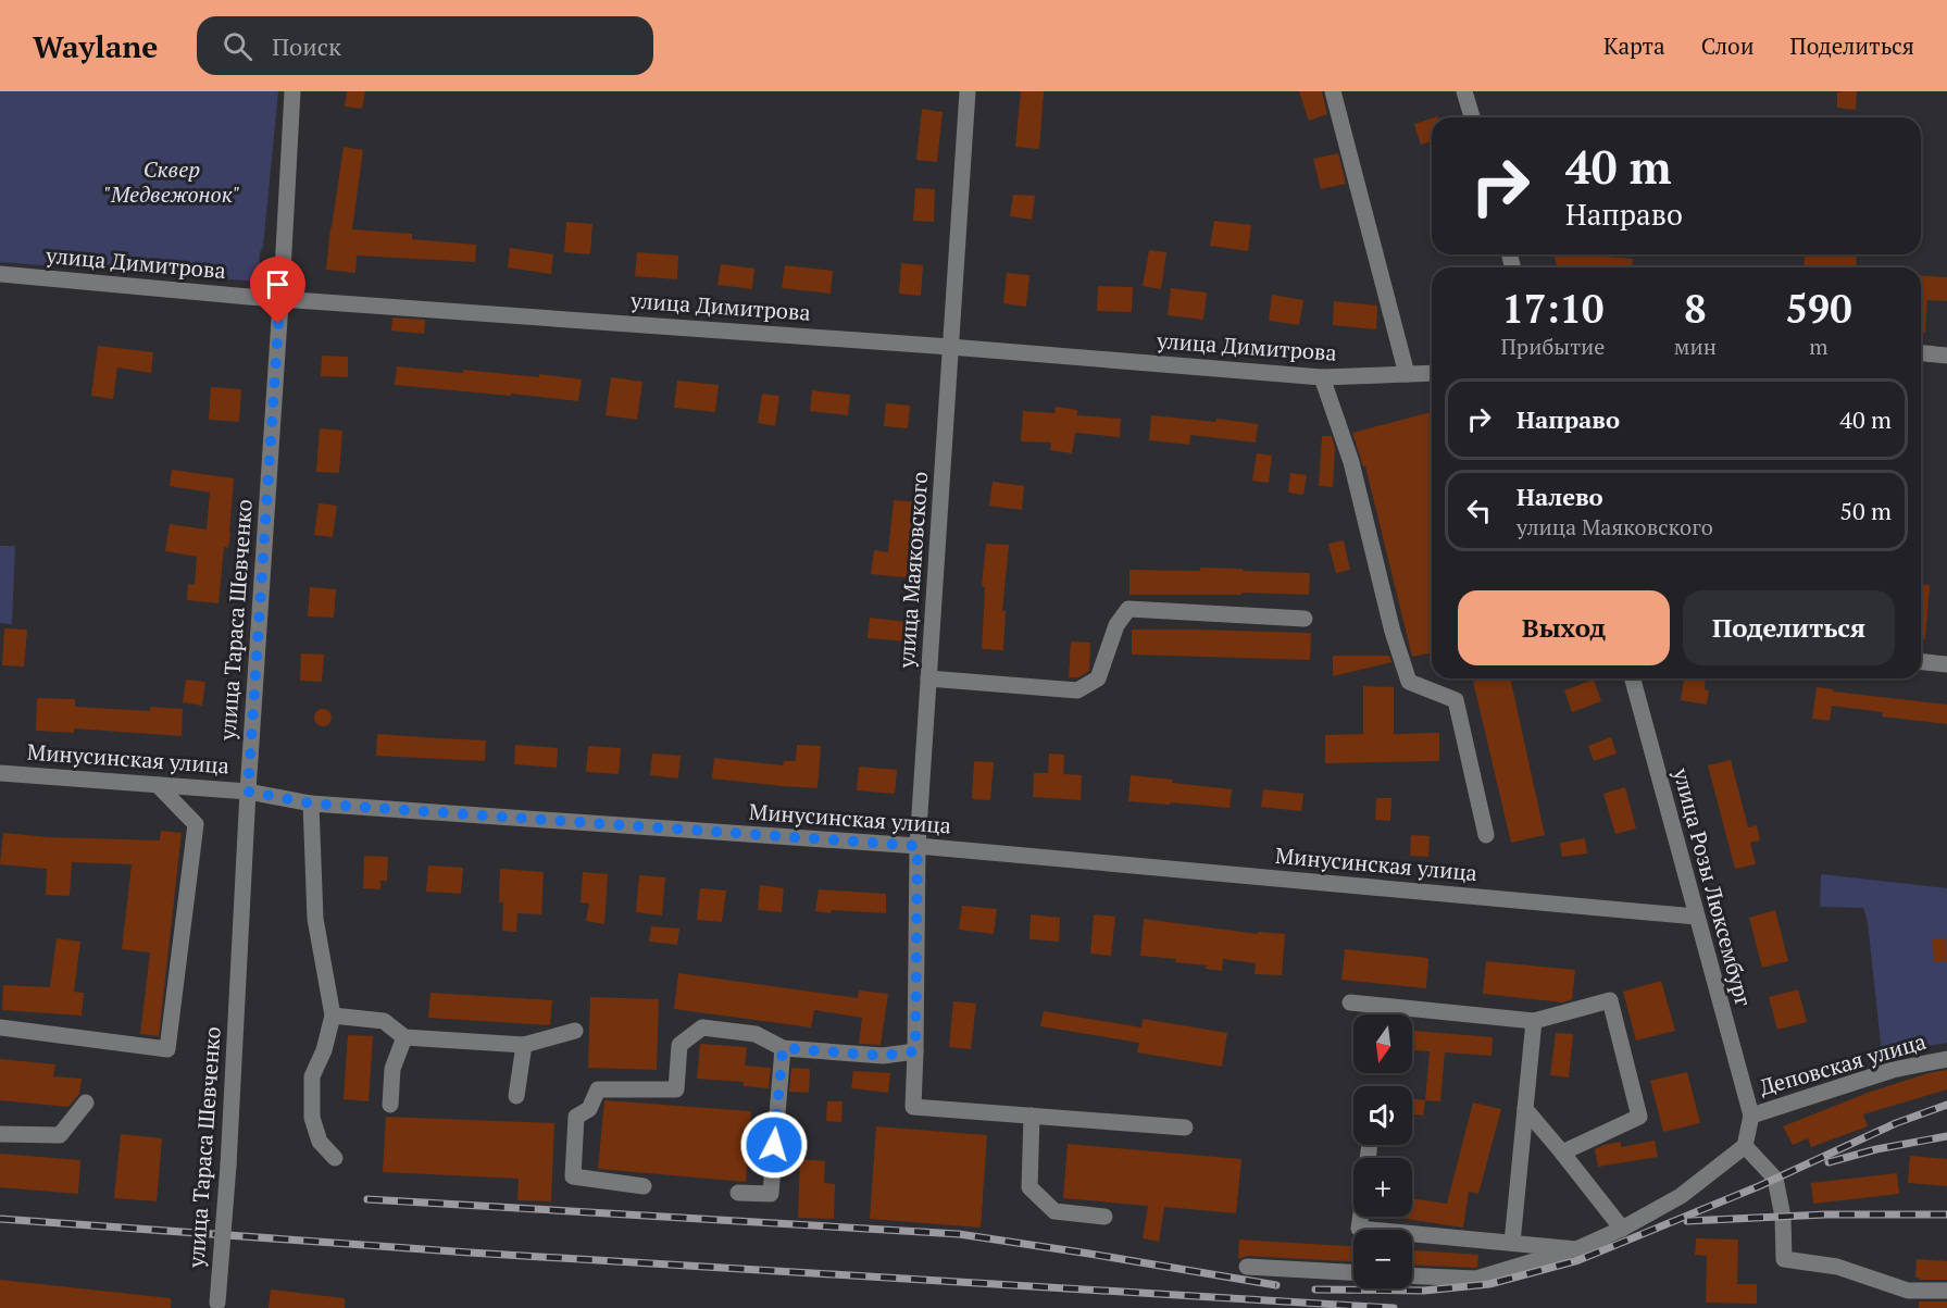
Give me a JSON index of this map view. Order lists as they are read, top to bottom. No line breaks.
{"streets":{"street":["улица Димитрова","улица Маяковского","улица Тараса Шевченко","Минусинская улица","улица Розы Люксембург","Деповская улица"]},"crossings":[["улица Димитрова","улица Маяковского"],["улица Димитрова","улица Тараса Шевченко"],["улица Маяковского","Минусинская улица"],["улица Тараса Шевченко","Минусинская улица"],["Минусинская улица","улица Розы Люксембург"],["улица Розы Люксембург","Деповская улица"]],"parks":["Сквер \"Медвежонок\""],"north":"bottom","page":{"header":"Waylane","search":"Поиск","nav":["Карта","Слои","Поделиться"],"turn":["40 m","Направо"],"eta":["17:10","Прибытие","8","мин","590","m"],"list":[{"name":"Направо","value":"40 m"},{"name":"Налево","note":"улица Маяковского","value":"50 m"}],"buttons":["Выход","Поделиться"],"map_buttons":["+","−"]}}
